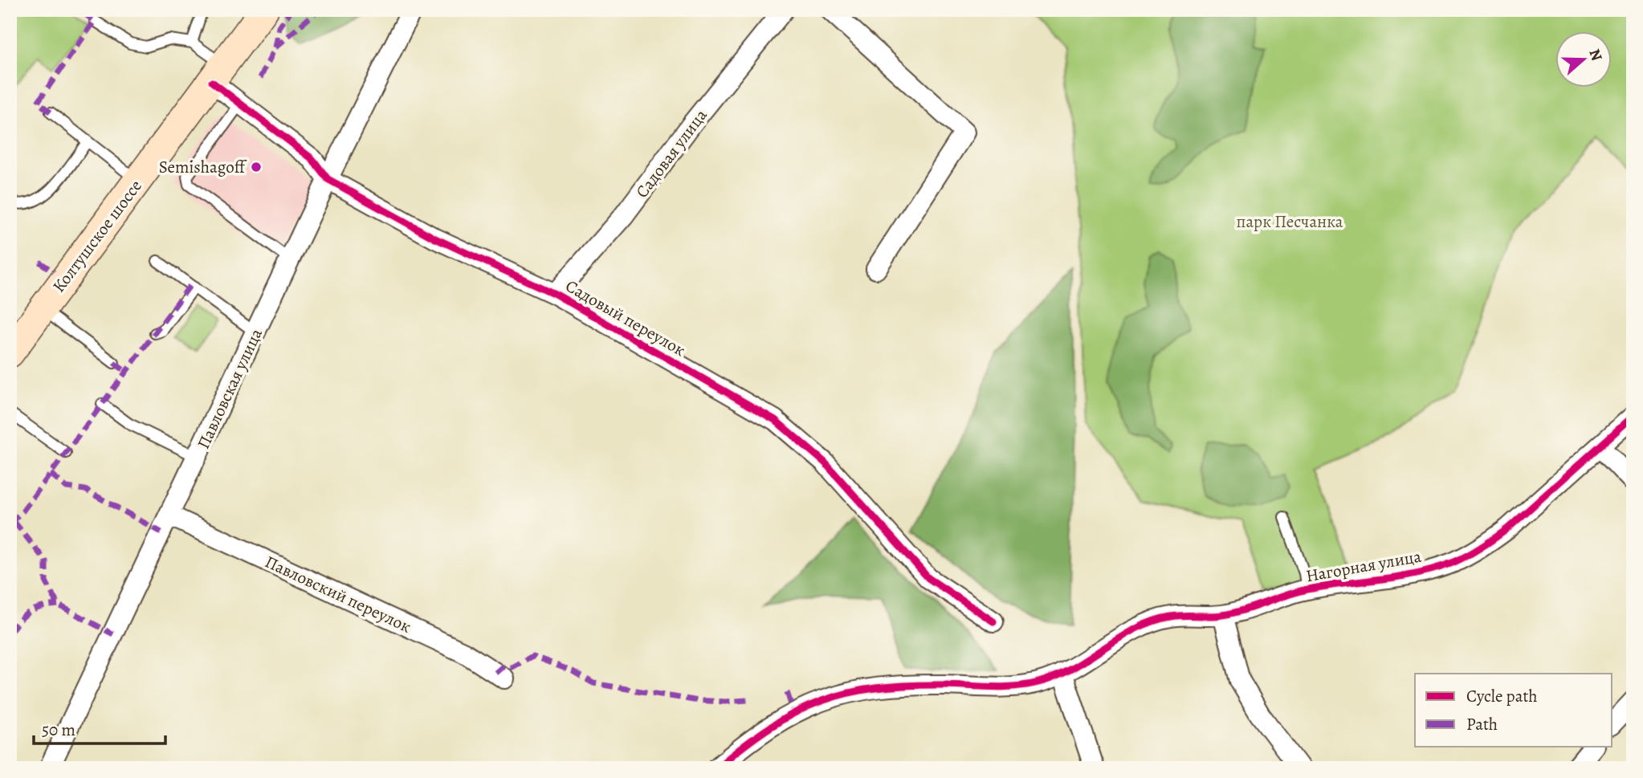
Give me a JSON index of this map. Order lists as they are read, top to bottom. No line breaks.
{"streets":{"main road":["Колтушское шоссе"],"street":["Садовая улица","Садовый переулок","Павловская улица","Нагорная улица","Павловский переулок"]},"crossings":[["Садовая улица","Садовый переулок"],["Колтушское шоссе","Садовый переулок"],["Садовый переулок","Павловская улица"],["Павловская улица","Павловский переулок"]],"parks":["парк Песчанка"],"places":["Semishagoff"],"legend":["Cycle path","Path"],"scale_bar":"50 m","north":"right"}
